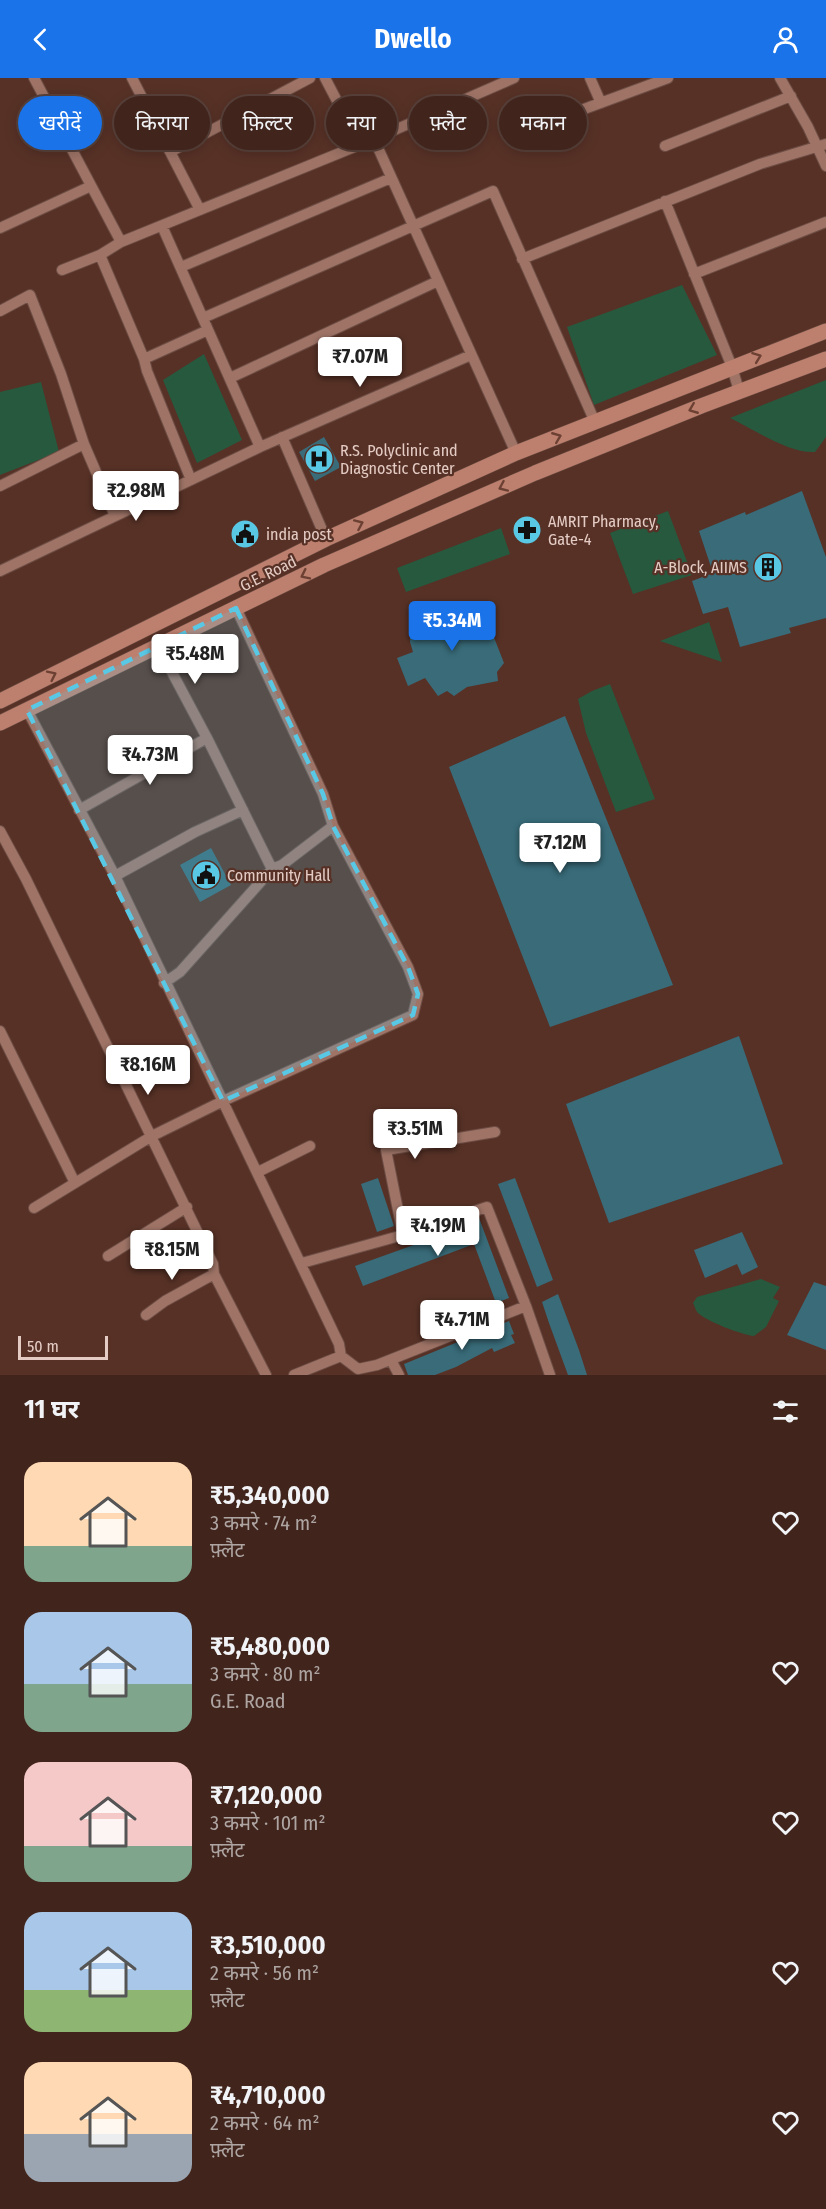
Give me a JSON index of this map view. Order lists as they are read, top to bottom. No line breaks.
{"streets":{"main road":["G.E. Road"]},"places":{"hospital":["R.S. Polyclinic and Diagnostic Center"],"pharmacy":["AMRIT Pharmacy, Gate-4"],"public building":["india post","Community Hall"],"building":["A-Block, AIIMS"]},"scale_bar":"50 m","page":{"header":"Dwello","chip":["खरीदें","किराया","फ़िल्टर","नया","फ़्लैट","मकान"],"price":["₹7.07M","₹2.98M","₹5.34M","₹5.48M","₹4.73M","₹7.12M","₹8.16M","₹3.51M","₹4.19M","₹8.15M","₹4.71M"],"scale":"50 m","heading":"11 घर","list":[{"name":"₹5,340,000","note":"3 कमरे · 74 m² · फ़्लैट"},{"name":"₹5,480,000","note":"3 कमरे · 80 m² · G.E. Road"},{"name":"₹7,120,000","note":"3 कमरे · 101 m² · फ़्लैट"},{"name":"₹3,510,000","note":"2 कमरे · 56 m² · फ़्लैट"},{"name":"₹4,710,000","note":"2 कमरे · 64 m² · फ़्लैट"}]}}
